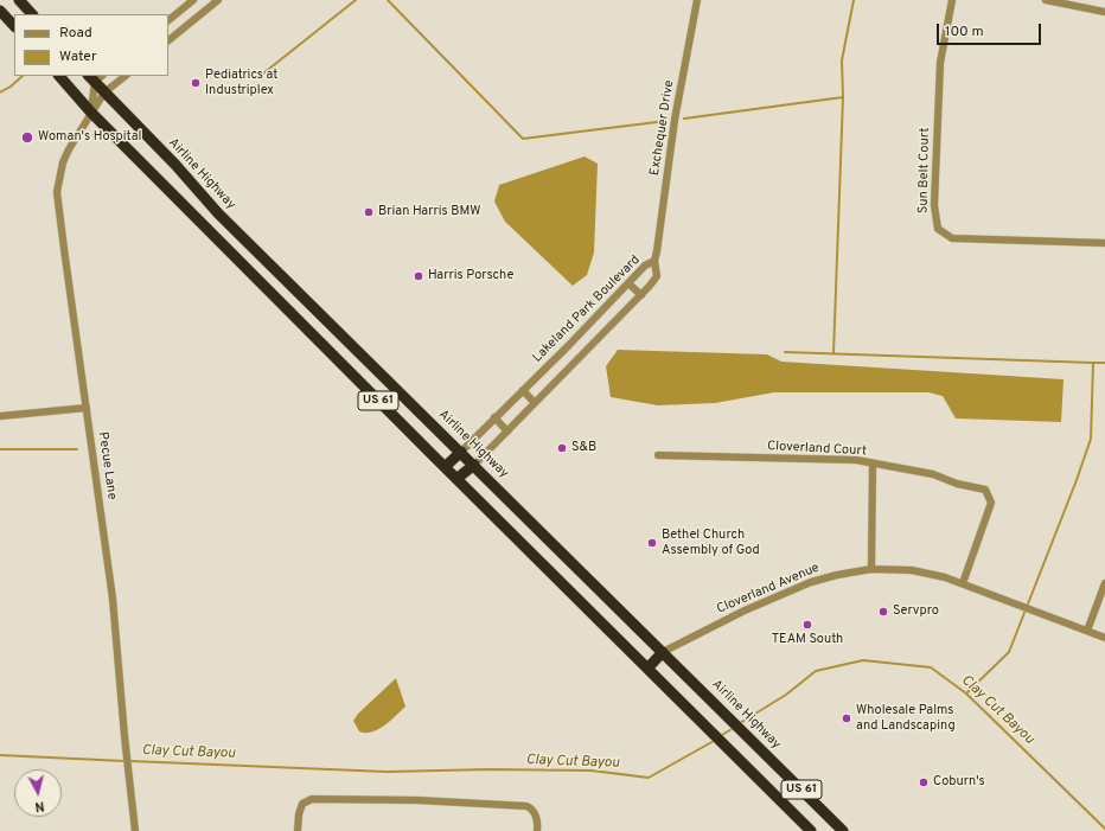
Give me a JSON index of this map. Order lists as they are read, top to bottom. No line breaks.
{"streets":{"highway":["Airline Highway","US 61"],"street":["Exchequer Drive","Sun Belt Court","Lakeland Park Boulevard","Cloverland Court","Pecue Lane","Cloverland Avenue"]},"crossings":[["Exchequer Drive","Lakeland Park Boulevard"],["Airline Highway","Lakeland Park Boulevard"],["Airline Highway","Pecue Lane"],["Airline Highway","Cloverland Avenue"],["US 61","Pecue Lane"],["Cloverland Court","Cloverland Avenue"]],"water":["Clay Cut Bayou"],"places":["Pediatrics at Industriplex","Woman's Hospital","Brian Harris BMW","Harris Porsche","S&B","Bethel Church Assembly of God","Servpro","TEAM South","Wholesale Palms and Landscaping","Coburn's"],"legend":["Road","Water"],"scale_bar":"100 m","north":"bottom"}
